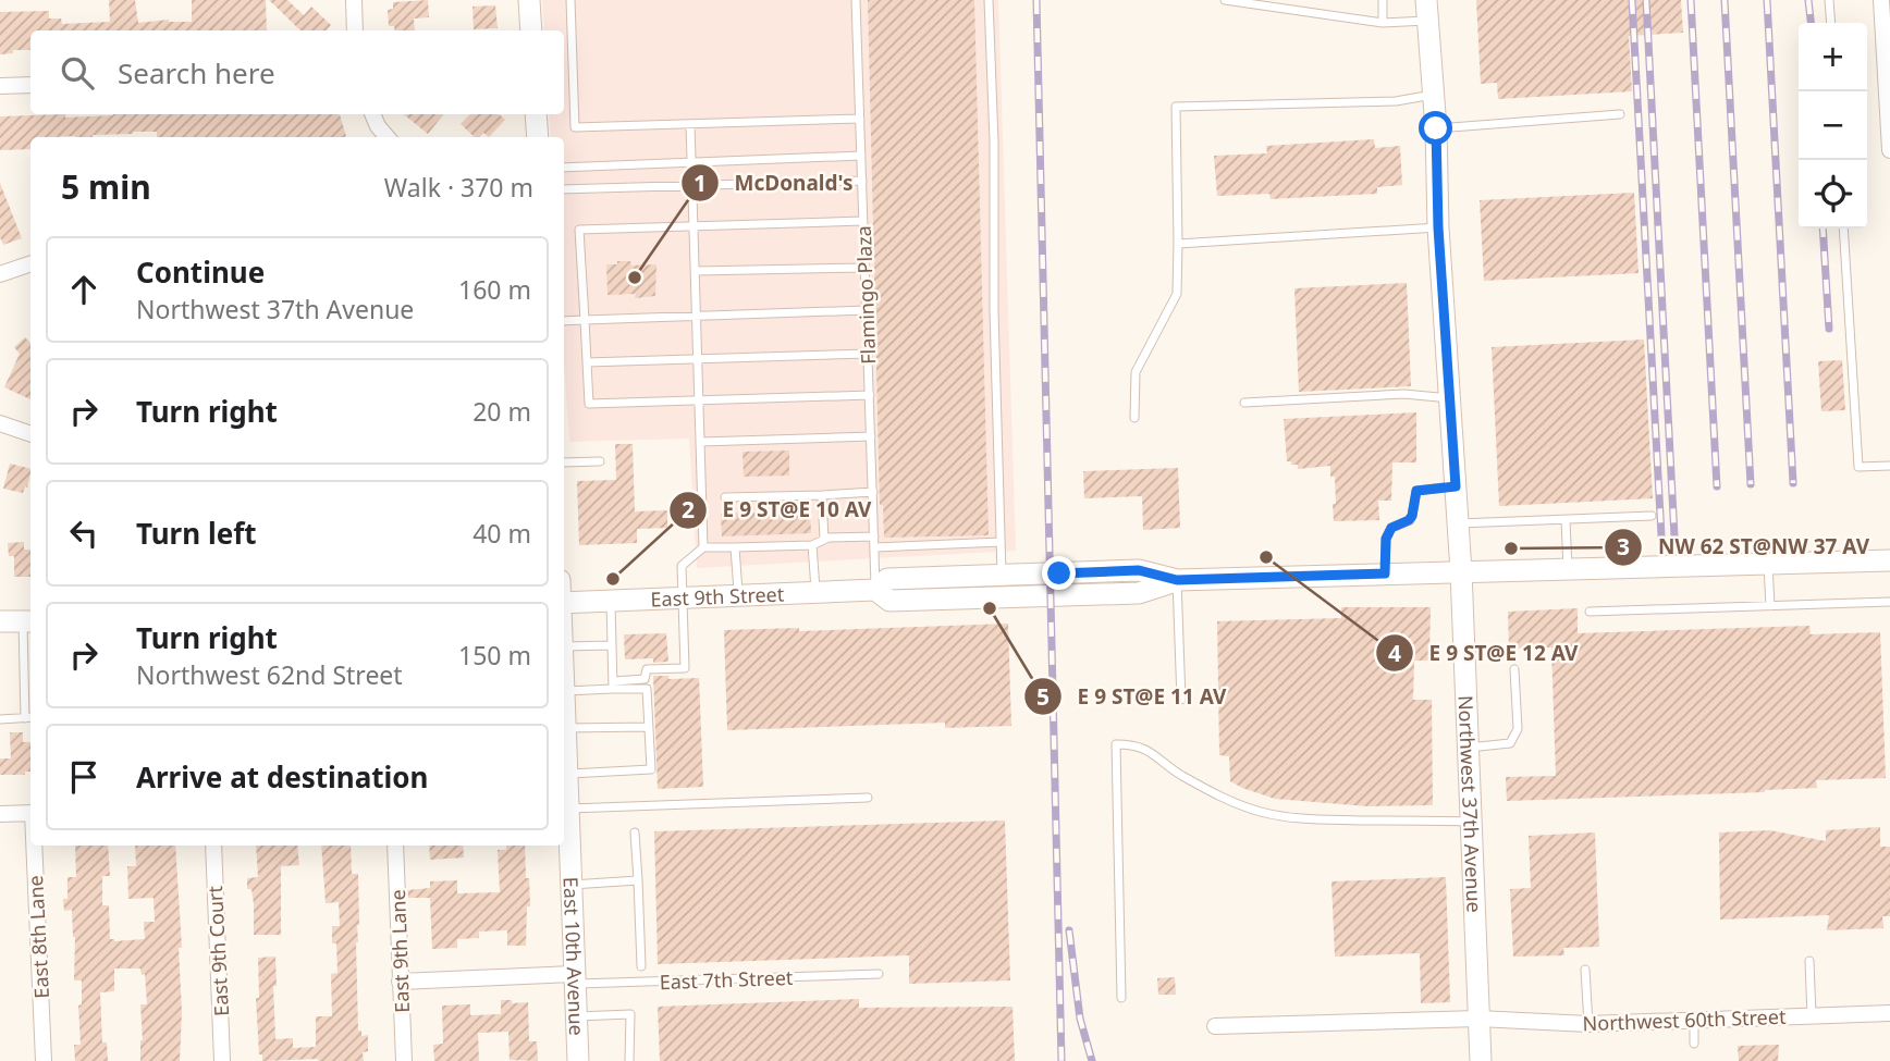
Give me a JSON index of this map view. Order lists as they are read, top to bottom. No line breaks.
{"streets":{"street":["East 9th Street","Northwest 37th Avenue","East 8th Lane","East 9th Court","East 9th Lane","East 10th Avenue","East 7th Street","Northwest 60th Street"],"lane":["Flamingo Plaza"]},"crossings":[["Flamingo Plaza","East 9th Street"],["Northwest 37th Avenue","Northwest 60th Street"],["East 9th Lane","East 7th Street"],["East 10th Avenue","East 7th Street"]],"places":["McDonald's","NW 62 ST@NW 37 AV","E 9 ST@E 12 AV","E 9 ST@E 10 AV","E 9 ST@E 11 AV"],"page":{"map_buttons":["+","−"],"search":"Search here","heading":["5 min","Walk · 370 m"],"list":[["Continue","Northwest 37th Avenue","160 m"],["Turn right","20 m"],["Turn left","40 m"],["Turn right","Northwest 62nd Street","150 m"],"Arrive at destination"]}}
